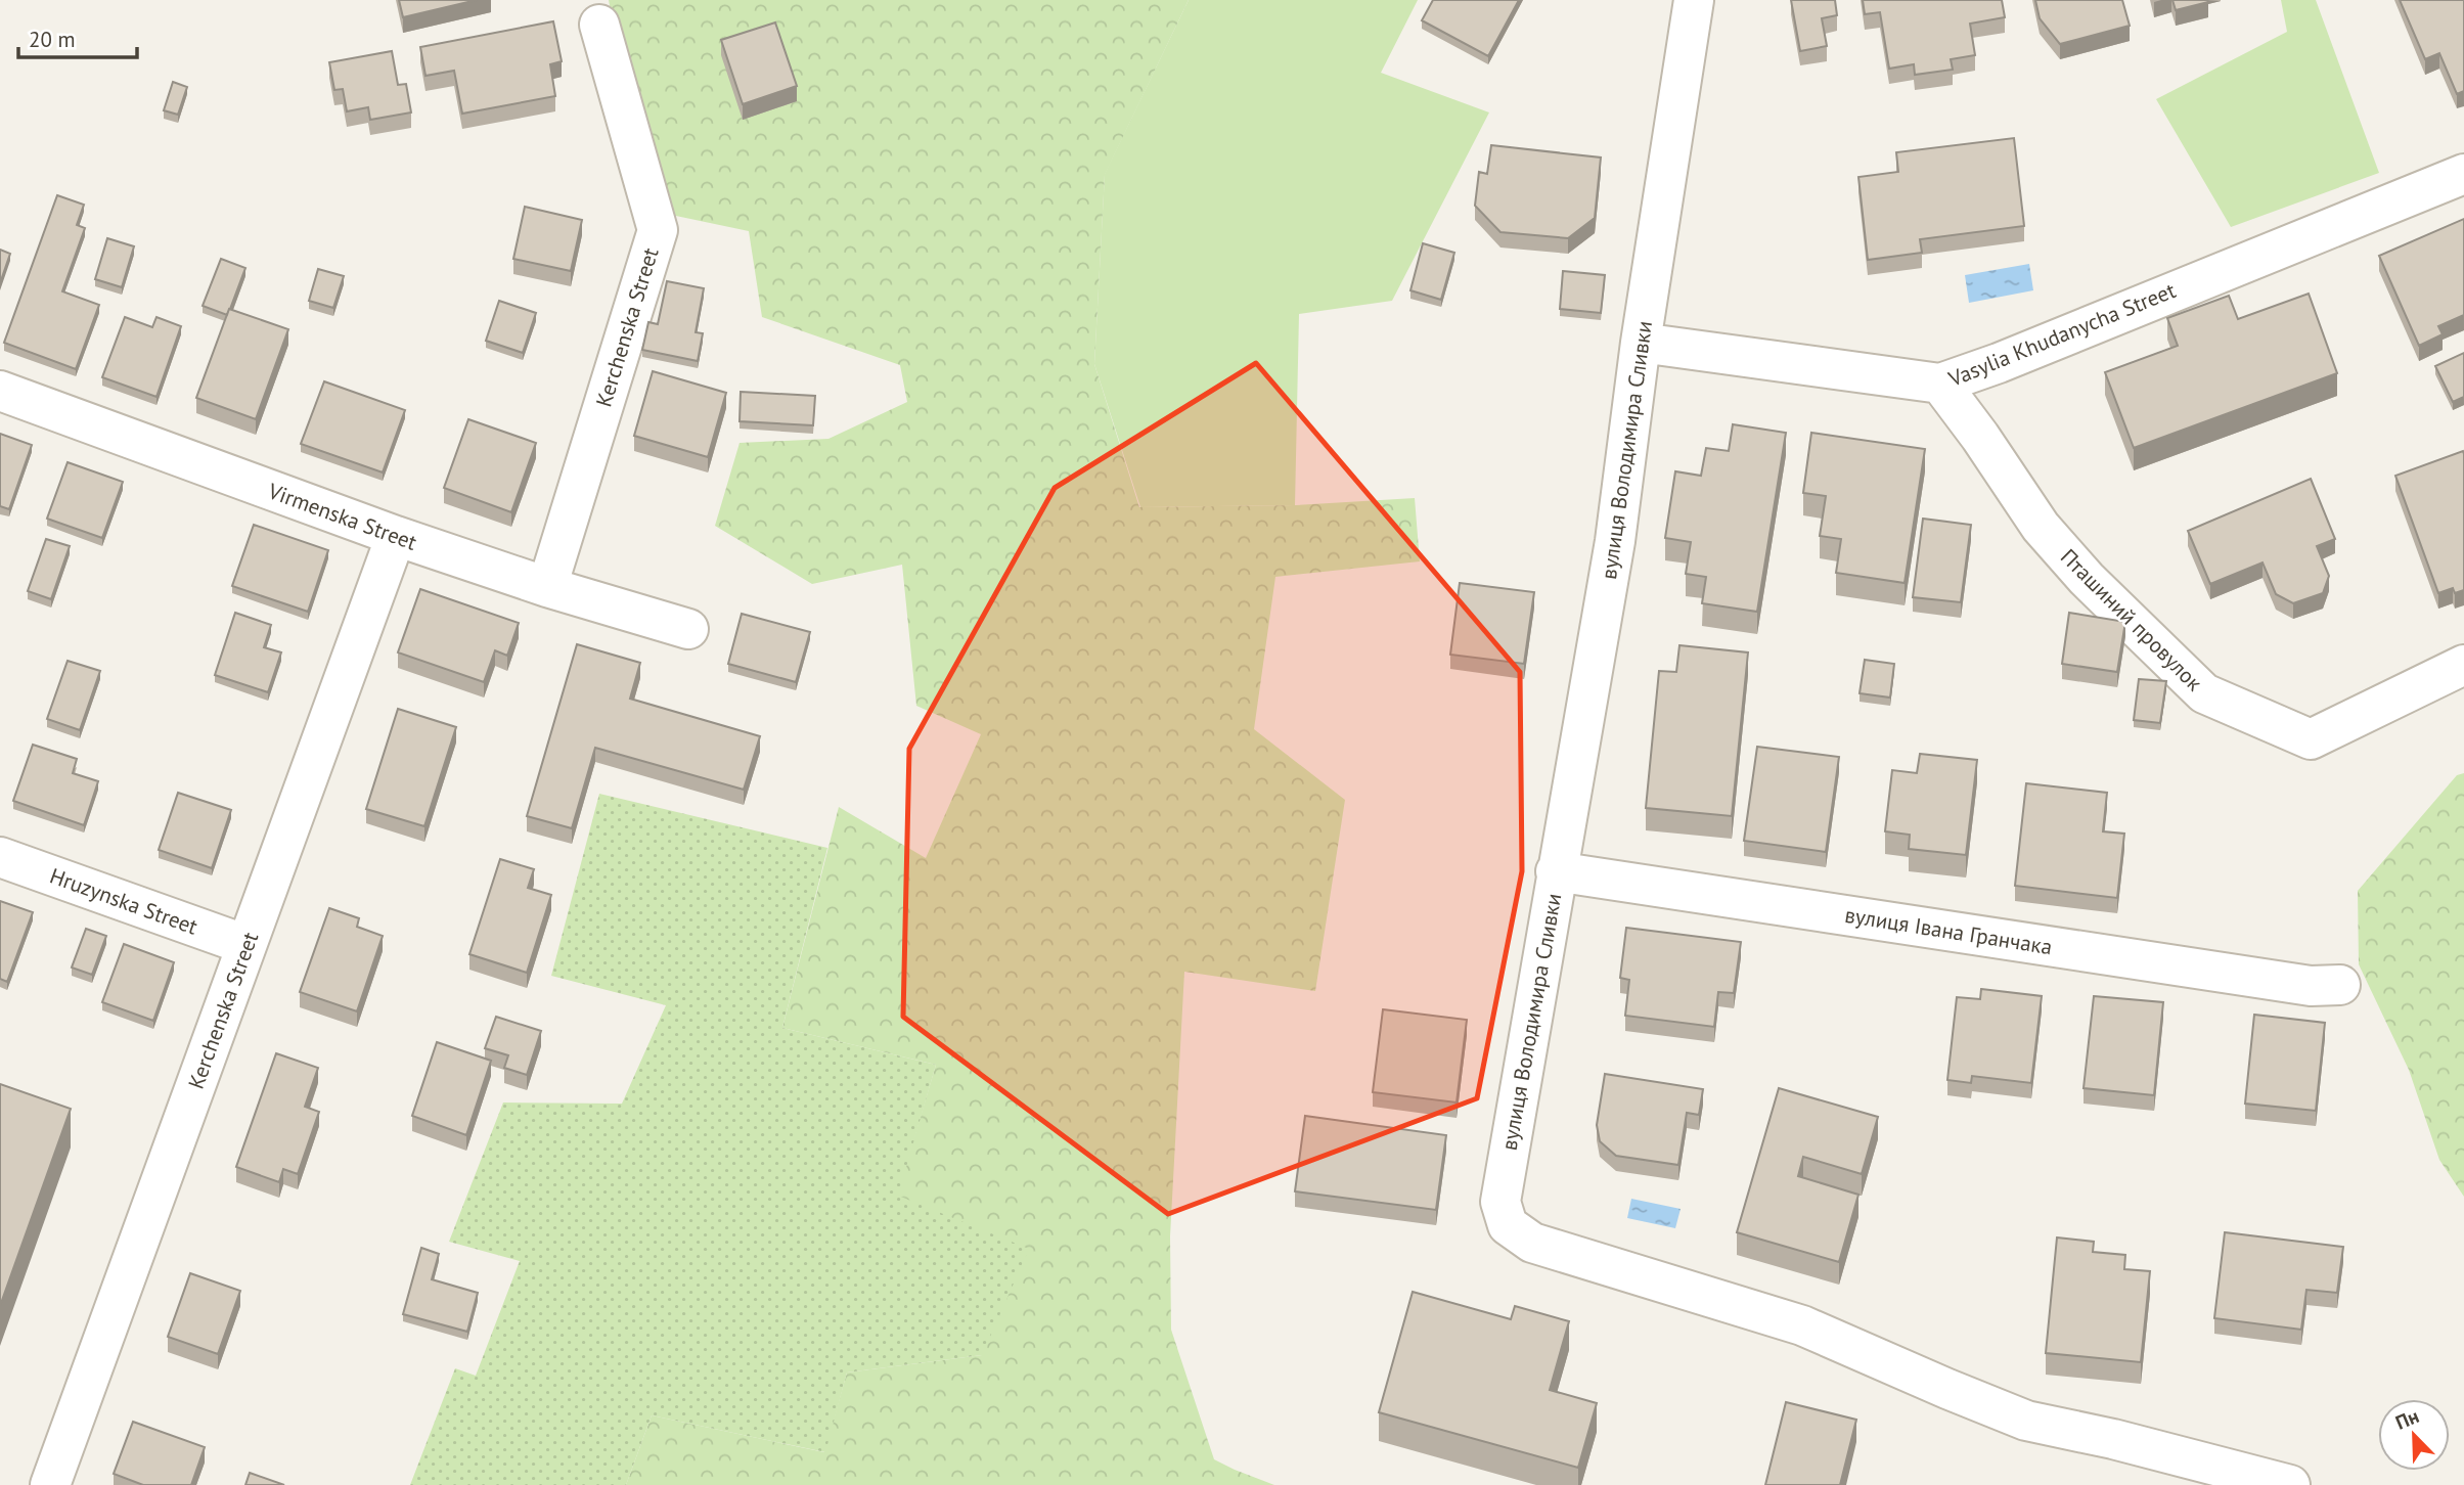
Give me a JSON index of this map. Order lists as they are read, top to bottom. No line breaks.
{"streets":{"street":["Kerchenska Street","Vasylia Khudanycha Street","вулиця Володимира Сливки","Virmenska Street","Пташиний провулок","Hruzynska Street","вулиця Івана Гранчака"]},"crossings":[["Kerchenska Street","Virmenska Street"],["Kerchenska Street","Hruzynska Street"],["Vasylia Khudanycha Street","вулиця Володимира Сливки"],["Vasylia Khudanycha Street","Пташиний провулок"],["вулиця Володимира Сливки","вулиця Івана Гранчака"]],"scale_bar":"20 m","north":"top left"}
